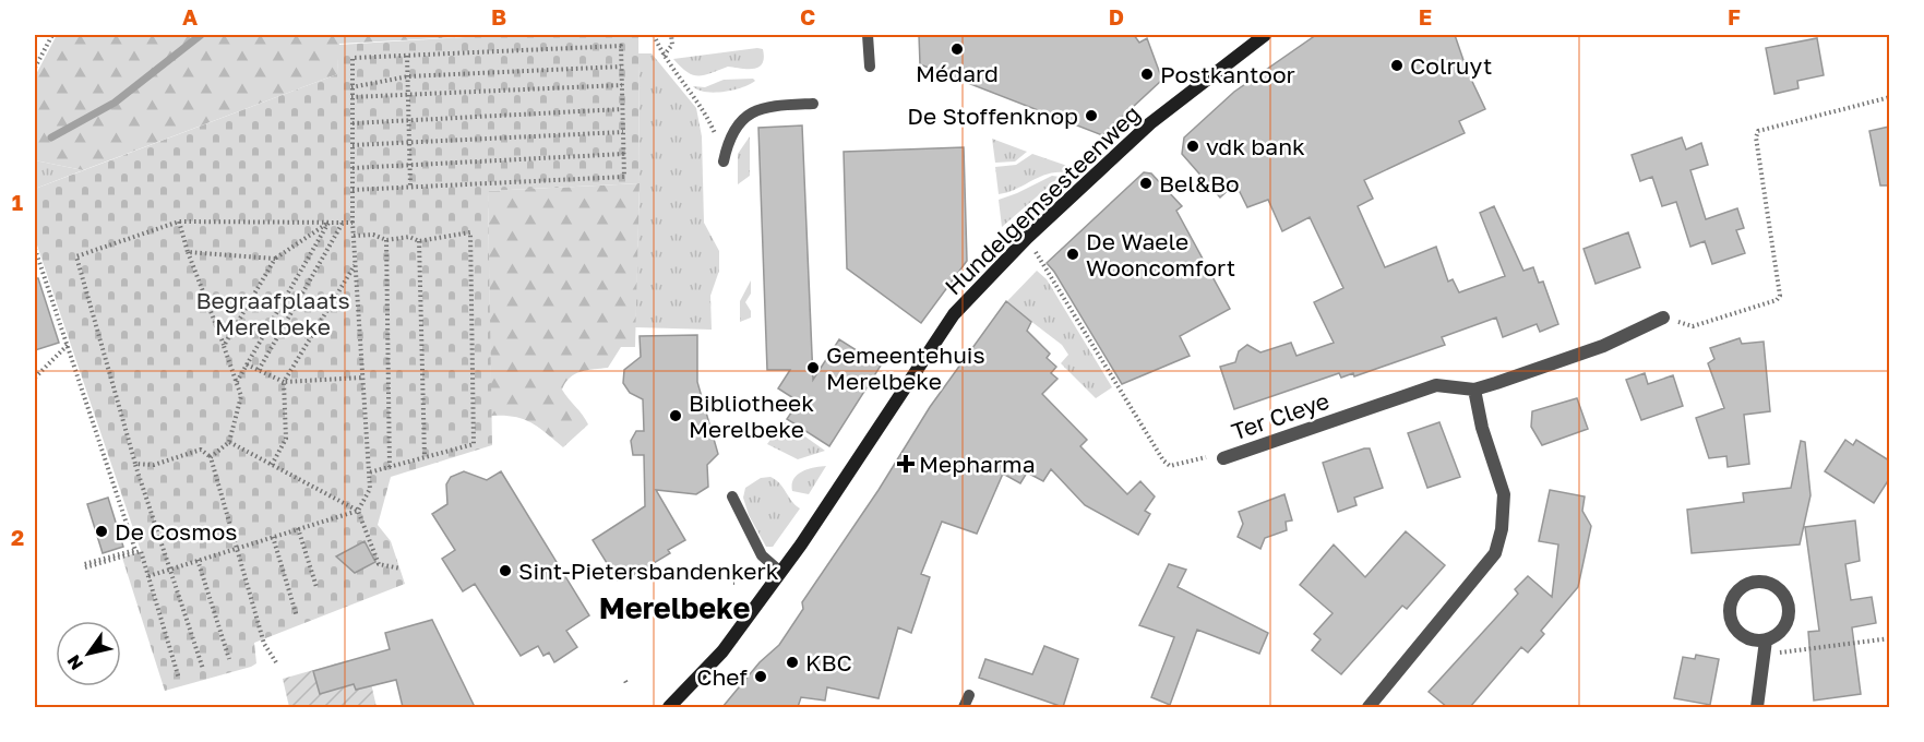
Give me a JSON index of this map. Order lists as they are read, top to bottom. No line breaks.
{"streets":{"main road":["Hundelgemsesteenweg"],"street":["Ter Cleye"]},"crossings":[["Hundelgemsesteenweg","Ter Cleye"]],"districts":["Merelbeke"],"parks":["Begraafplaats Merelbeke"],"places":{"other":["Médard","Colruyt","Postkantoor","De Stoffenknop","vdk bank","Bel&Bo","De Waele Wooncomfort","Gemeentehuis Merelbeke","Bibliotheek Merelbeke","De Cosmos","Sint-Pietersbandenkerk","KBC","Chef"],"health":["Mepharma"]},"north":"bottom left","grid":{"columns":["A","B","C","D","E","F"],"rows":["1","2"]}}
